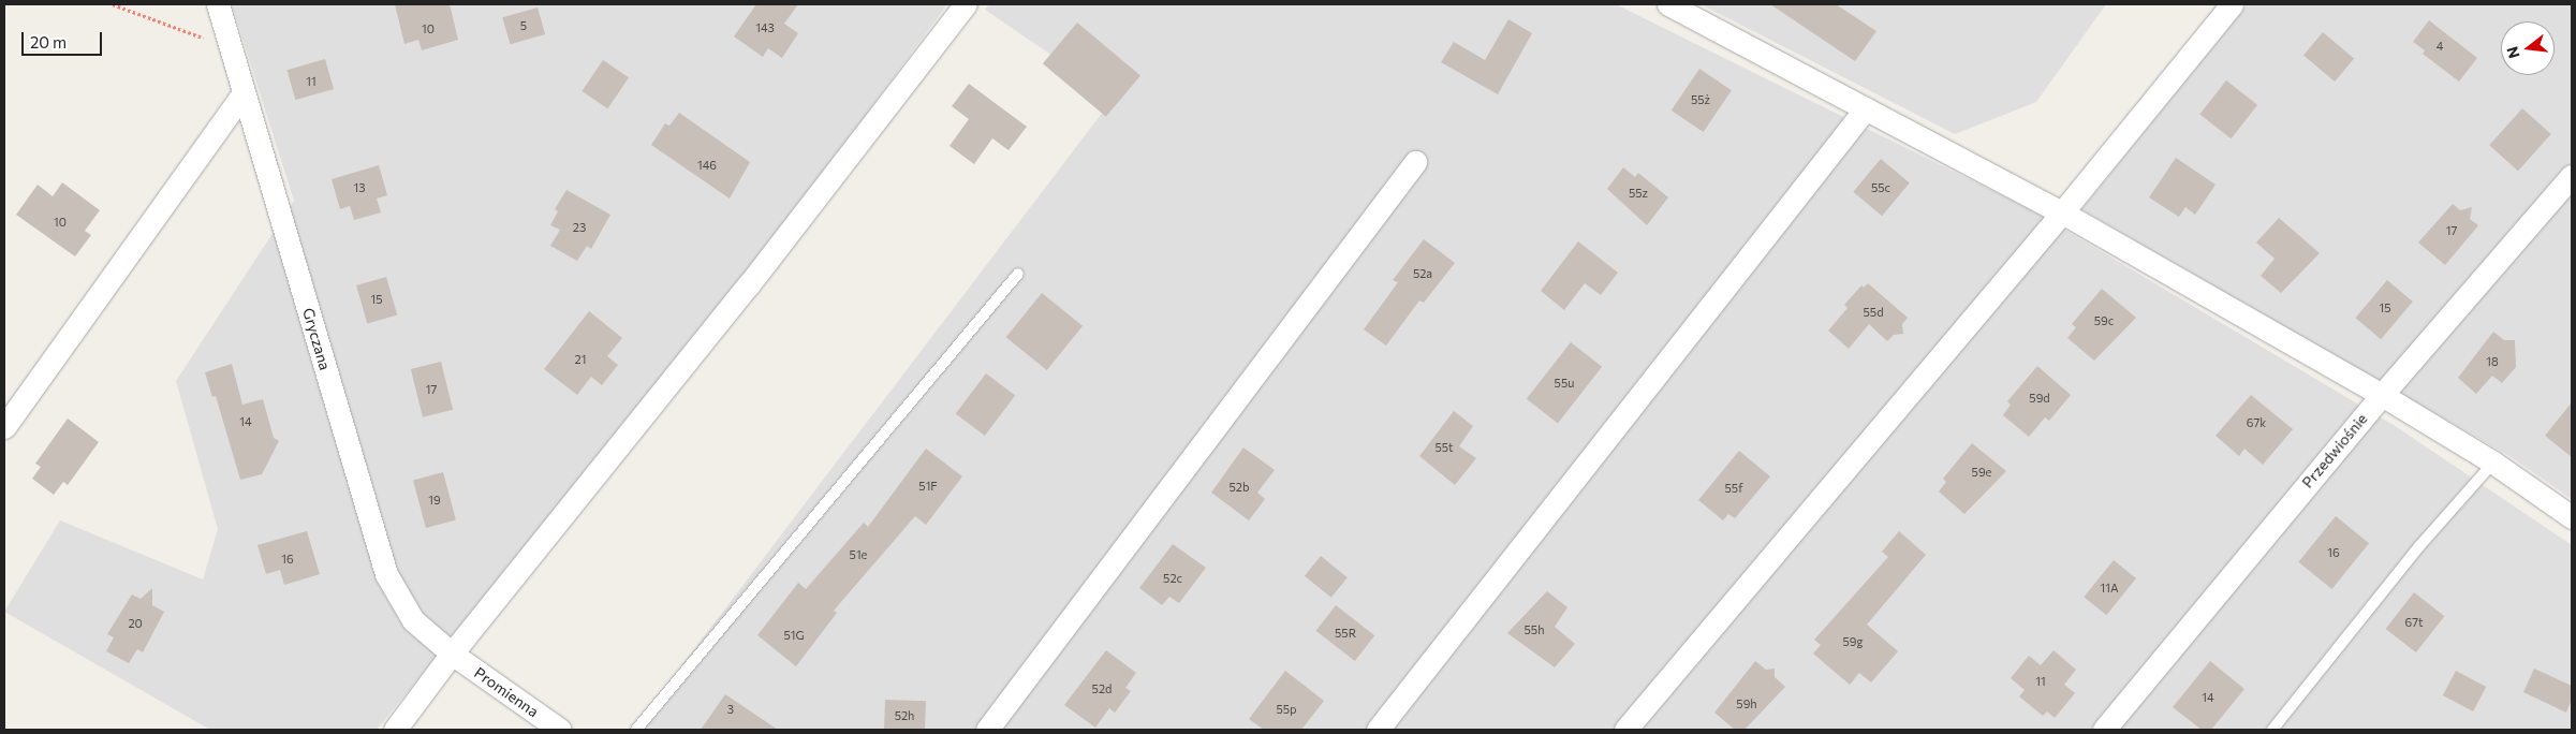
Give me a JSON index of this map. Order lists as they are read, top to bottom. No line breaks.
{"streets":{"street":["Gryczana","Przedwiośnie","Promienna"]},"crossings":[["Gryczana","Promienna"]],"house_numbers":["5","143","10","4","11","55ż","146","13","55c","55z","10","23","17","52a","15","15","55d","59c","21","18","55u","17","59d","14","67k","55t","59e","51F","52b","55f","19","16","51e","16","52c","11A","67t","20","55h","55R","51G","59g","11","52d","14","59h","3","55p","52h"],"scale_bar":"20 m","north":"left"}
